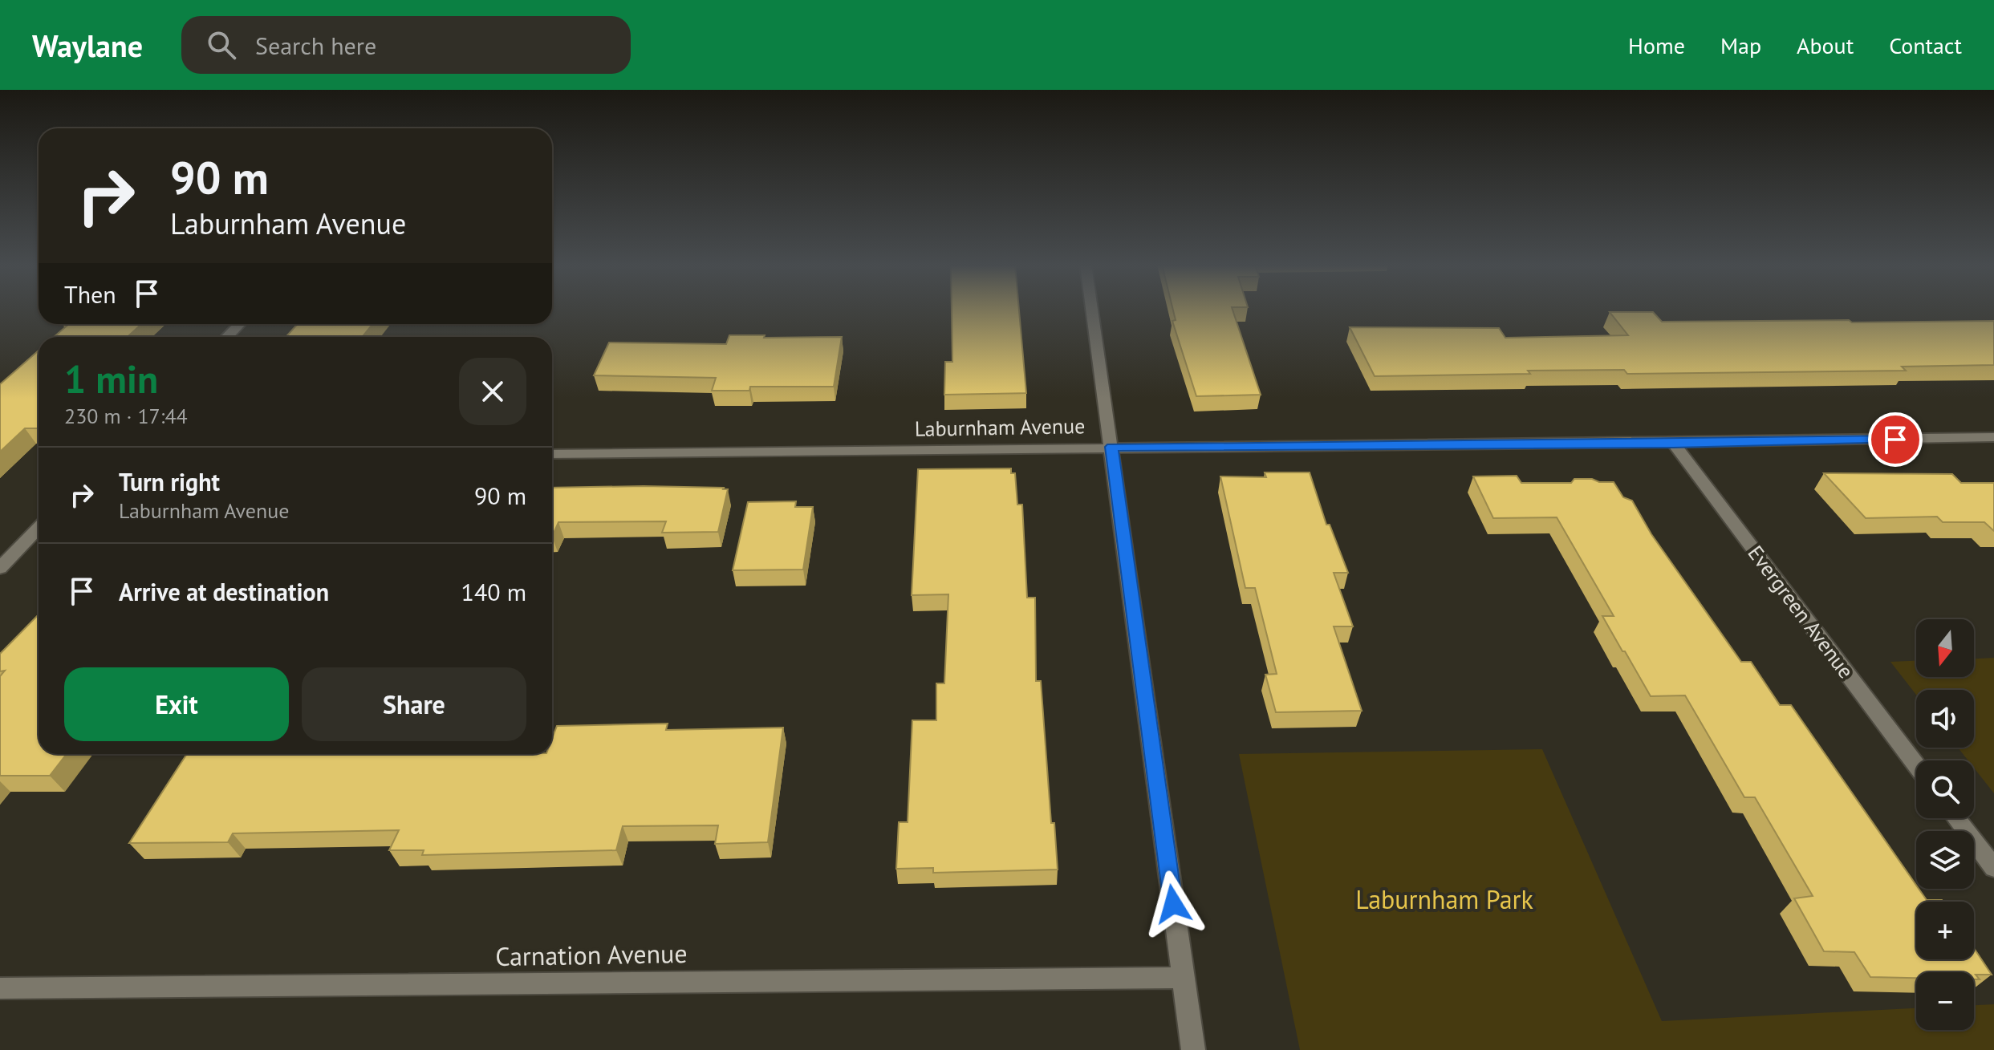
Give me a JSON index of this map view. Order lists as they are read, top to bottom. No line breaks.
{"streets":{"street":["Laburnham Avenue","Evergreen Avenue","Carnation Avenue"]},"crossings":[["Laburnham Avenue","Evergreen Avenue"]],"parks":["Laburnham Park"],"north":"bottom","page":{"header":"Waylane","search":"Search here","nav":["Home","Map","About","Contact"],"turn":["90 m","Laburnham Avenue"],"then":"Then","heading":["1 min","230 m · 17:44"],"list":[{"name":"Turn right","note":"Laburnham Avenue","value":"90 m"},{"name":"Arrive at destination","value":"140 m"}],"map_buttons":["+","−"],"buttons":["Exit","Share"]}}
